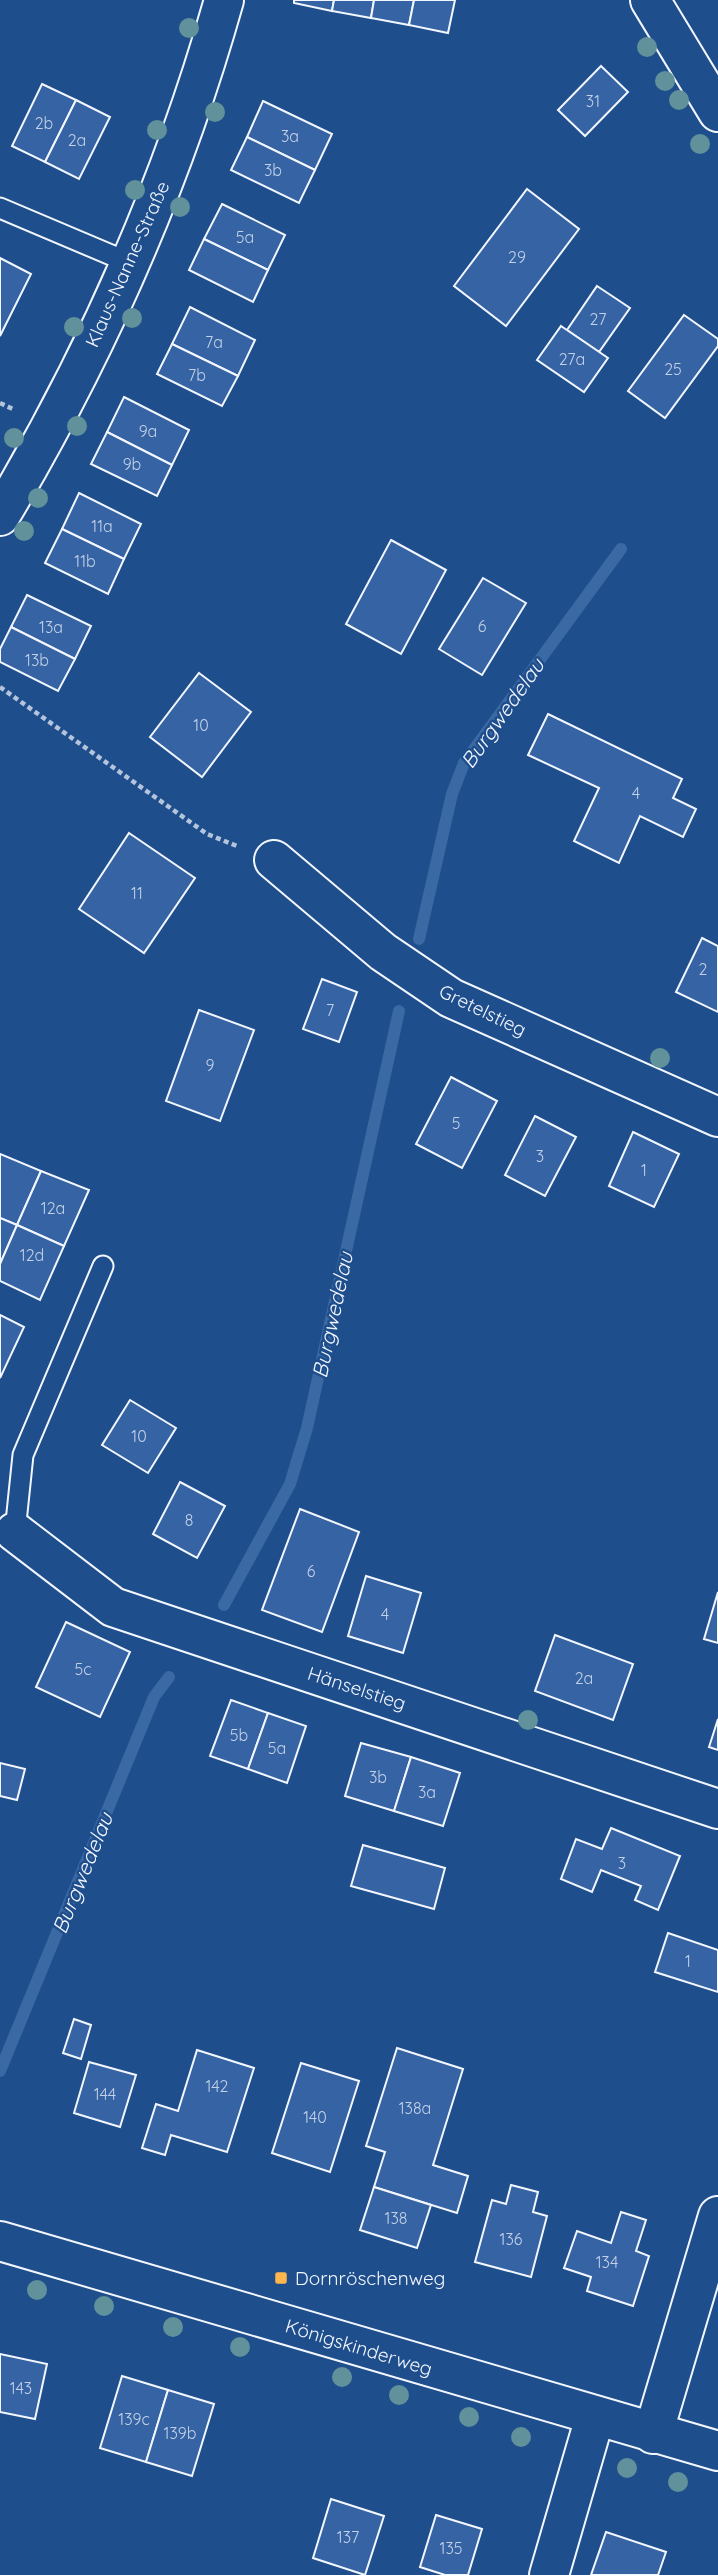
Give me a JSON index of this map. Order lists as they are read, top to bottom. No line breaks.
{"streets":{"street":["Klaus-Nanne-Straße","Gretelstieg","Hänselstieg","Königskinderweg"]},"water":["Burgwedelau"],"places":{"transit":["Dornröschenweg"]},"house_numbers":["31","2b","3a","2a","3b","5a","29","27","7a","27a","25","7b","9a","9b","11a","11b","6","13a","13b","10","4","11","2","7","9","5","3","1","12a","12d","10","8","6","4","5c","2a","5b","5a","3b","3a","3","1","142","144","138a","140","138","136","134","143","139c","139b","137","135"]}
